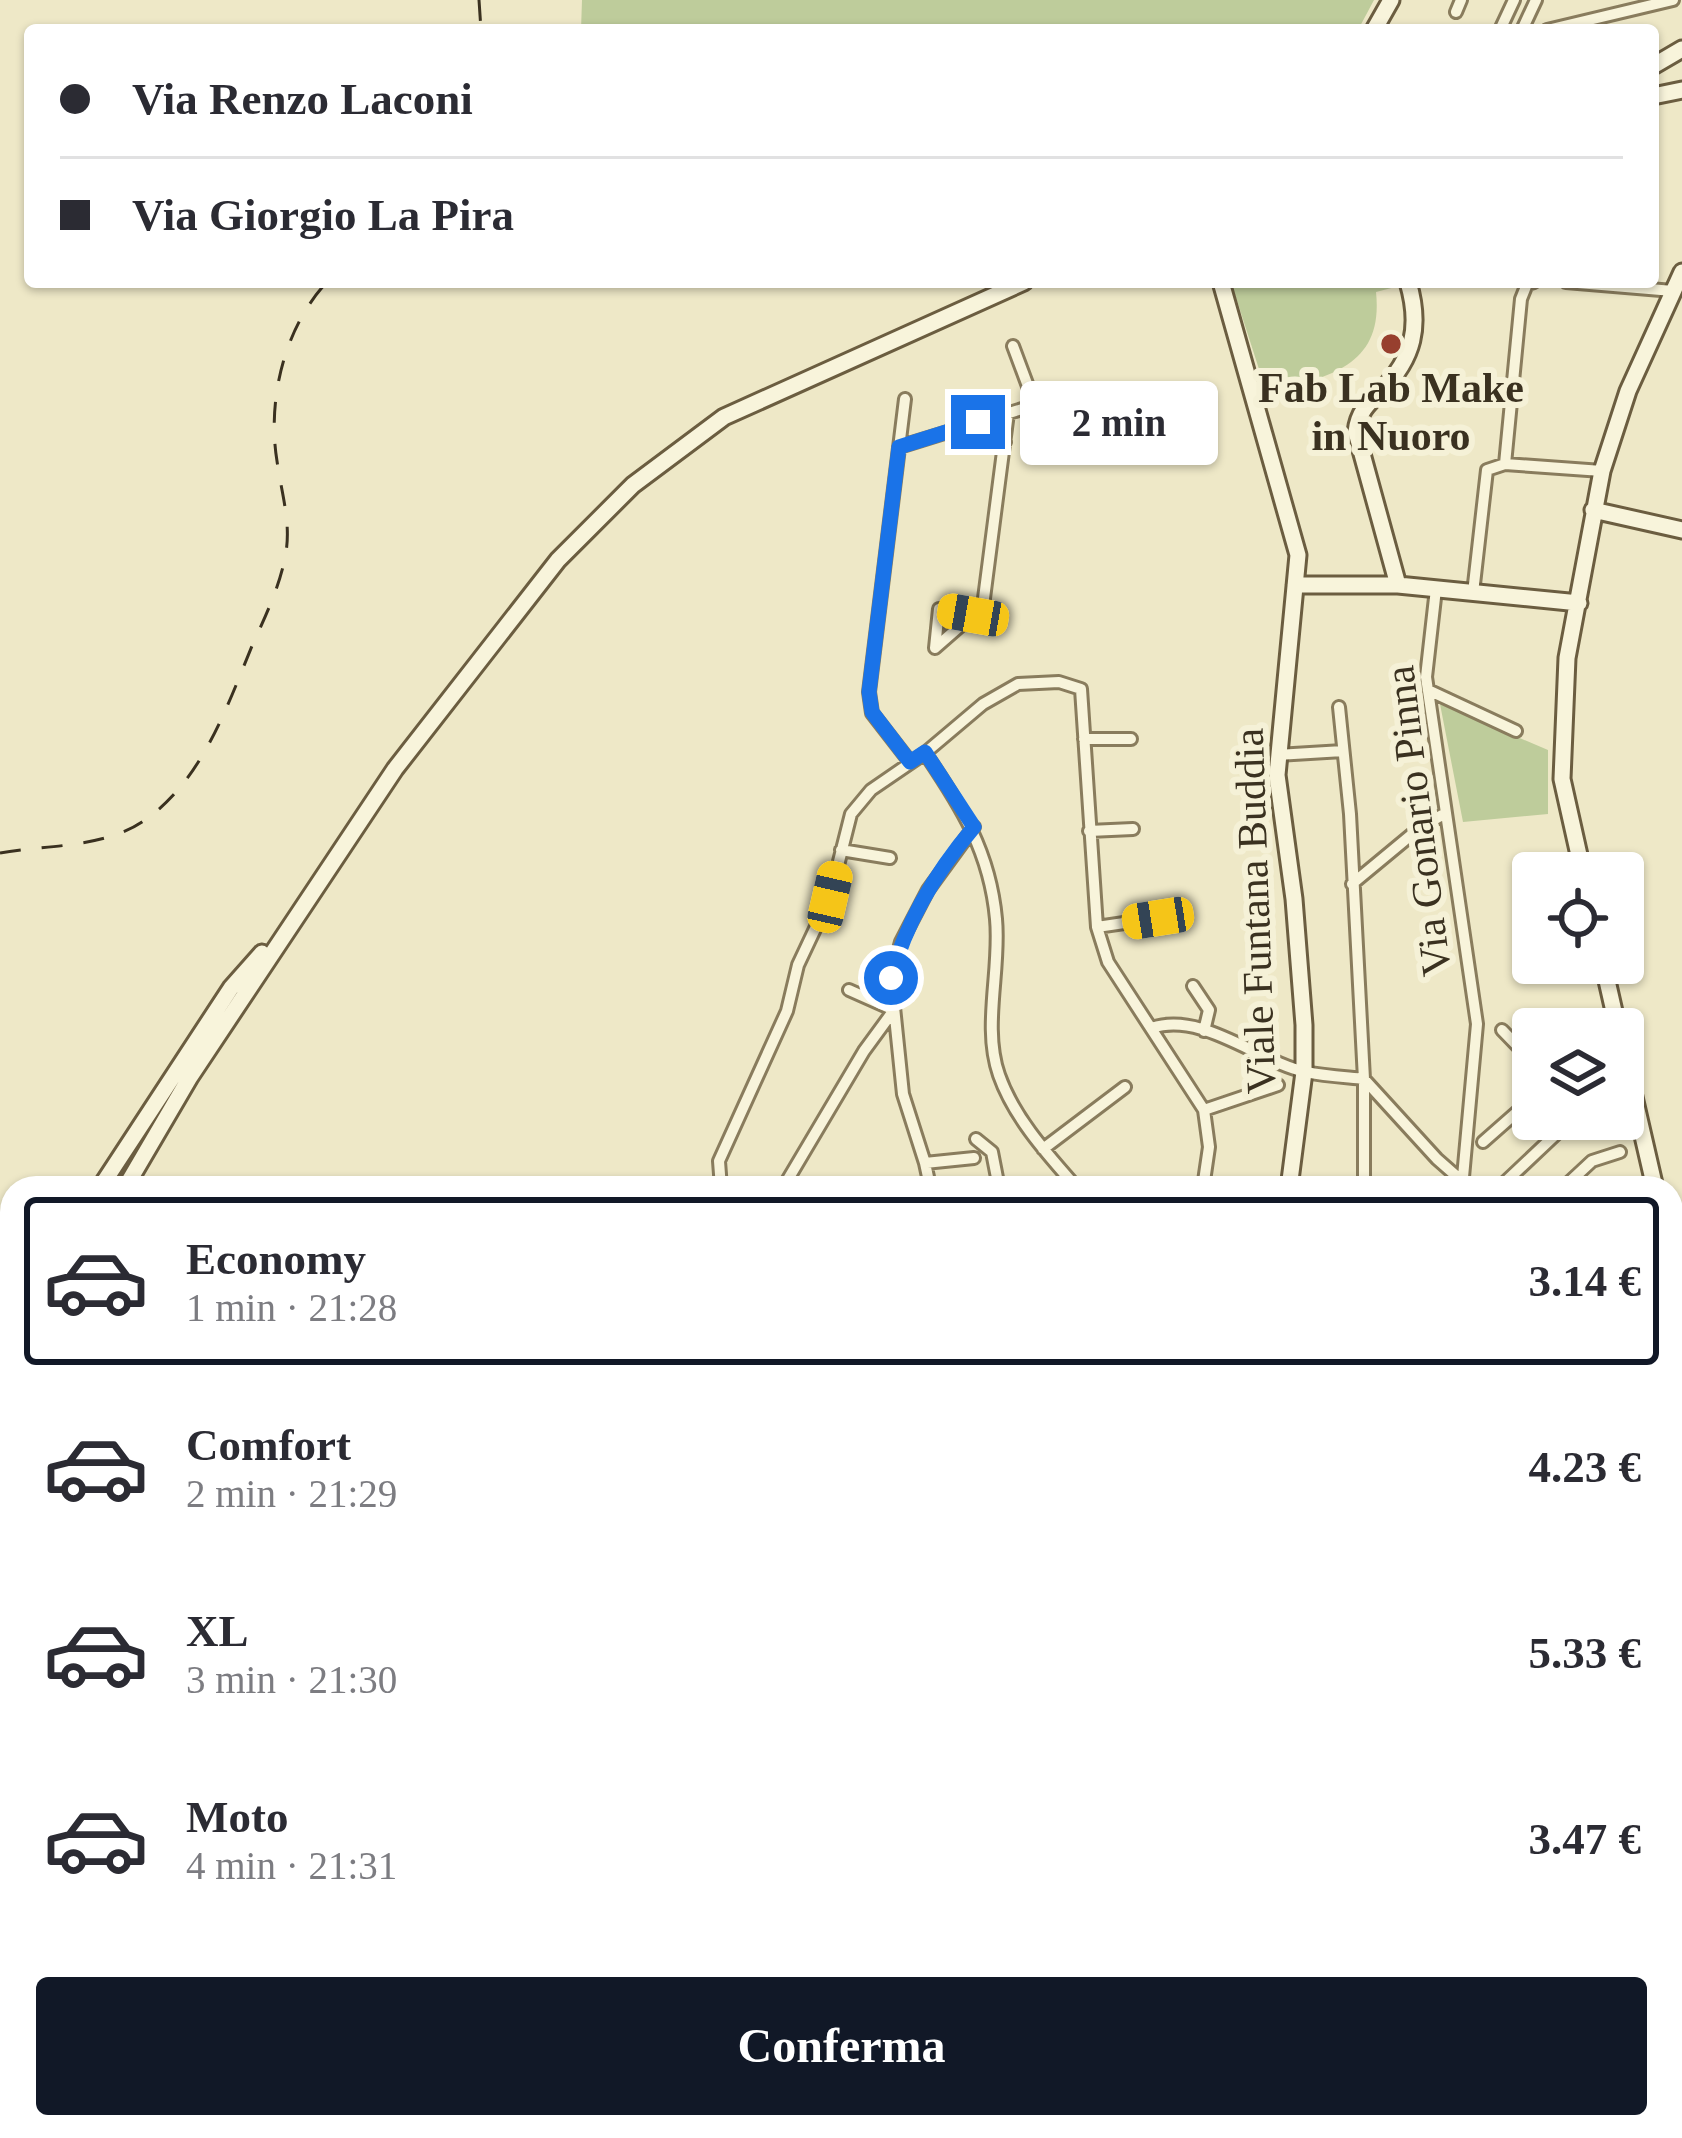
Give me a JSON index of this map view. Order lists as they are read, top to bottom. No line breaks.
{"streets":{"main road":["Viale Funtana Buddia"],"street":["Via Gonario Pinna"]},"places":["Fab Lab Make in Nuoro"],"page":{"banner":["Via Renzo Laconi","Via Giorgio La Pira"],"bubble":"2 min","list":[{"name":"Economy","note":"1 min · 21:28","value":"3.14 €"},{"name":"Comfort","note":"2 min · 21:29","value":"4.23 €"},{"name":"XL","note":"3 min · 21:30","value":"5.33 €"},{"name":"Moto","note":"4 min · 21:31","value":"3.47 €"}],"buttons":"Conferma"}}
